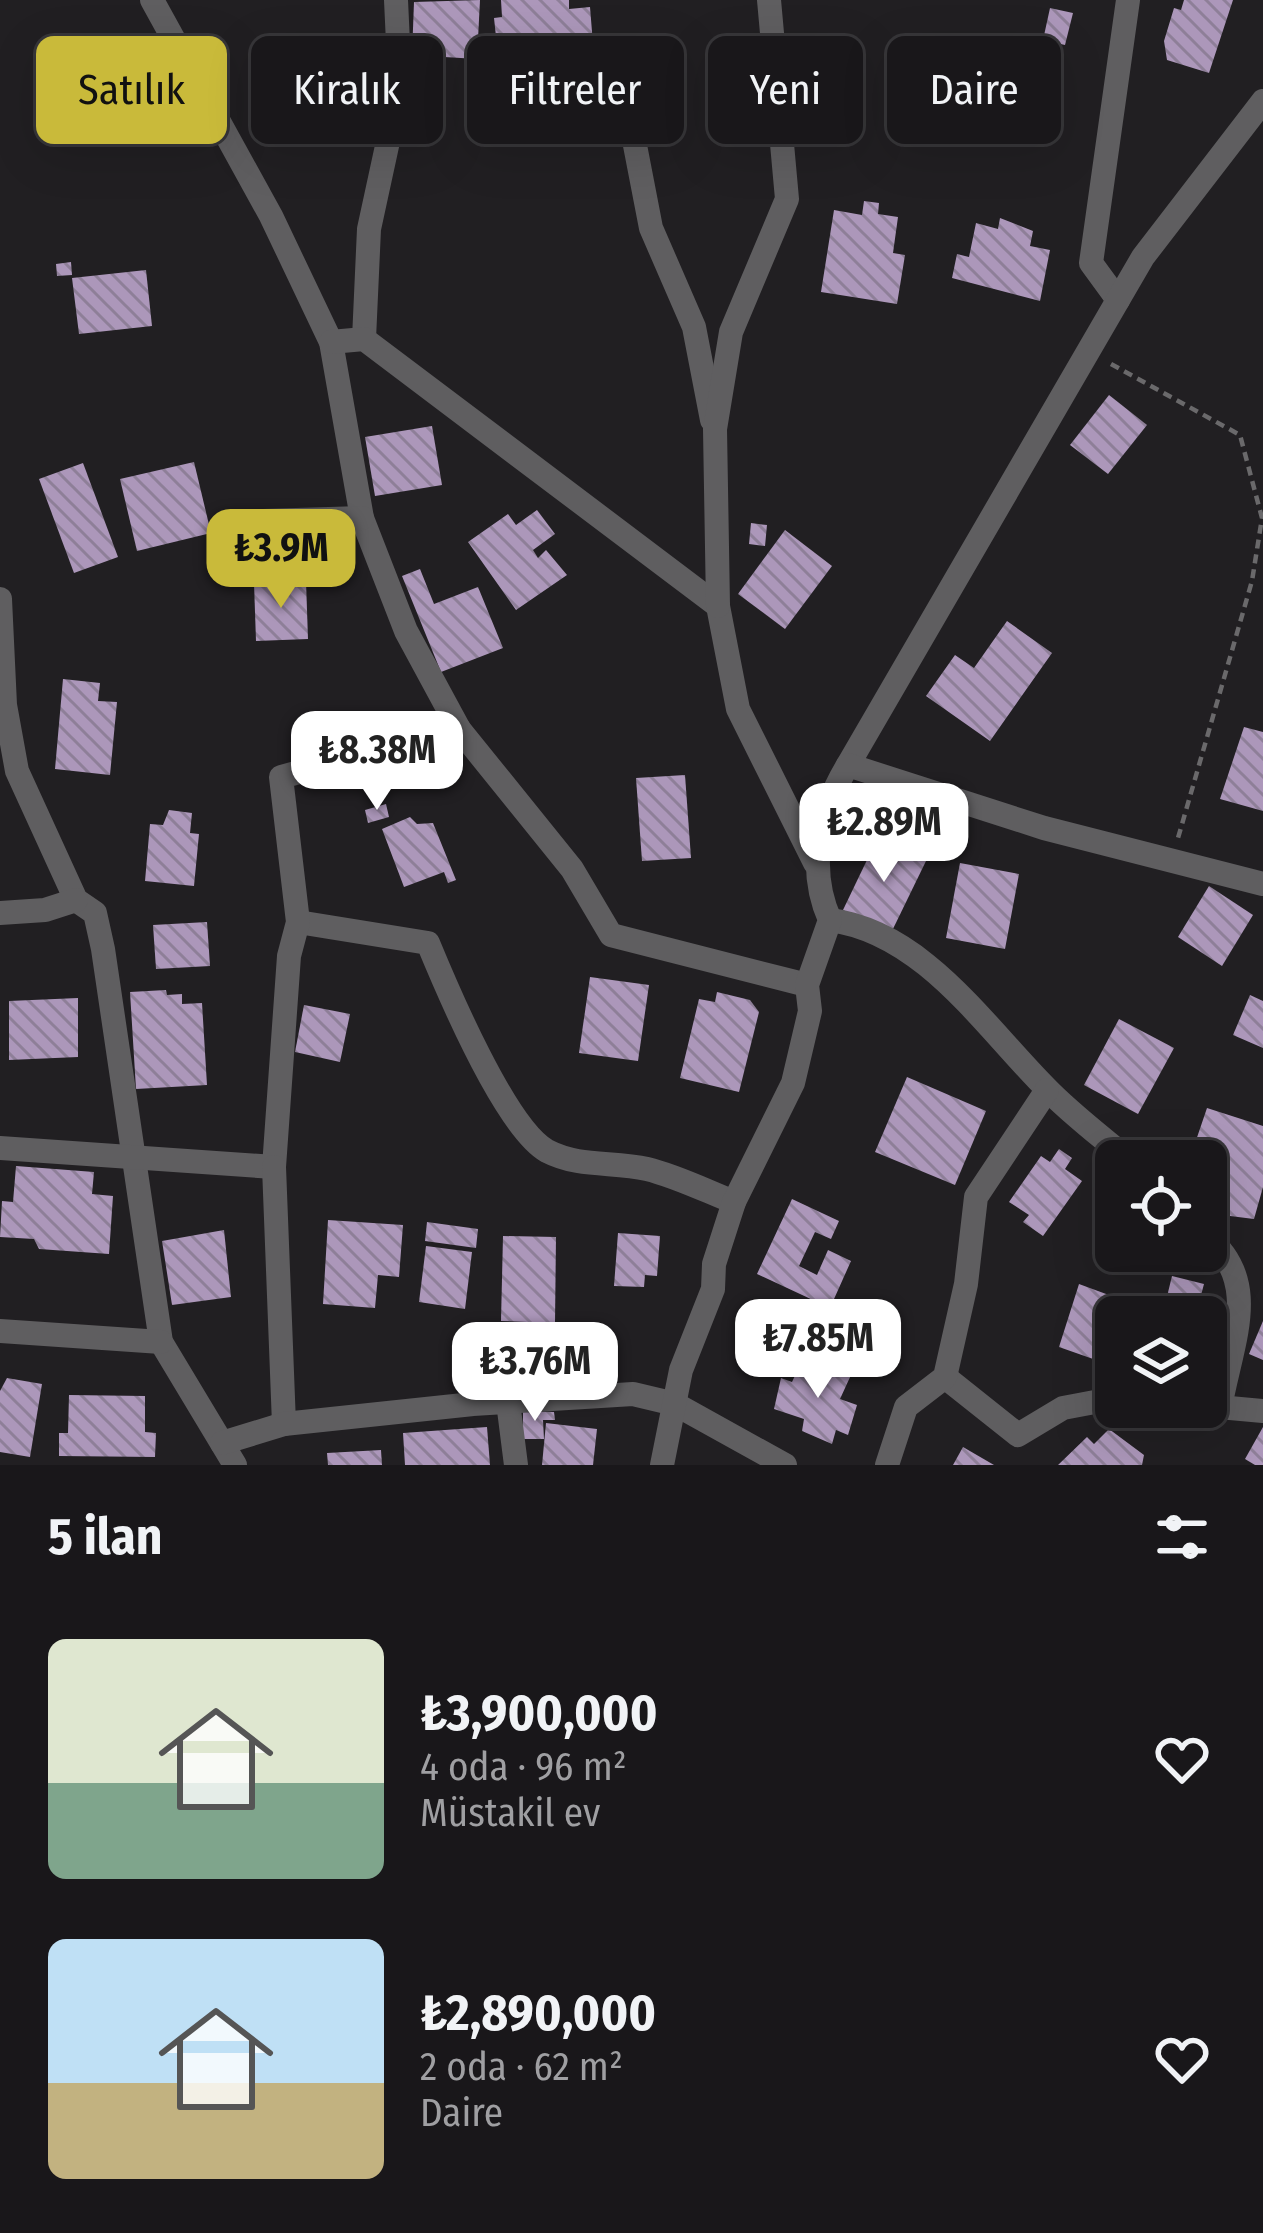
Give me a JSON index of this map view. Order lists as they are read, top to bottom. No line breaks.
{"page":{"chip":["Satılık","Kiralık","Filtreler","Yeni","Daire"],"price":["₺3.9M","₺8.38M","₺2.89M","₺7.85M","₺3.76M"],"heading":"5 ilan","list":[{"name":"₺3,900,000","note":"4 oda · 96 m² · Müstakil ev"},{"name":"₺2,890,000","note":"2 oda · 62 m² · Daire"}]}}
